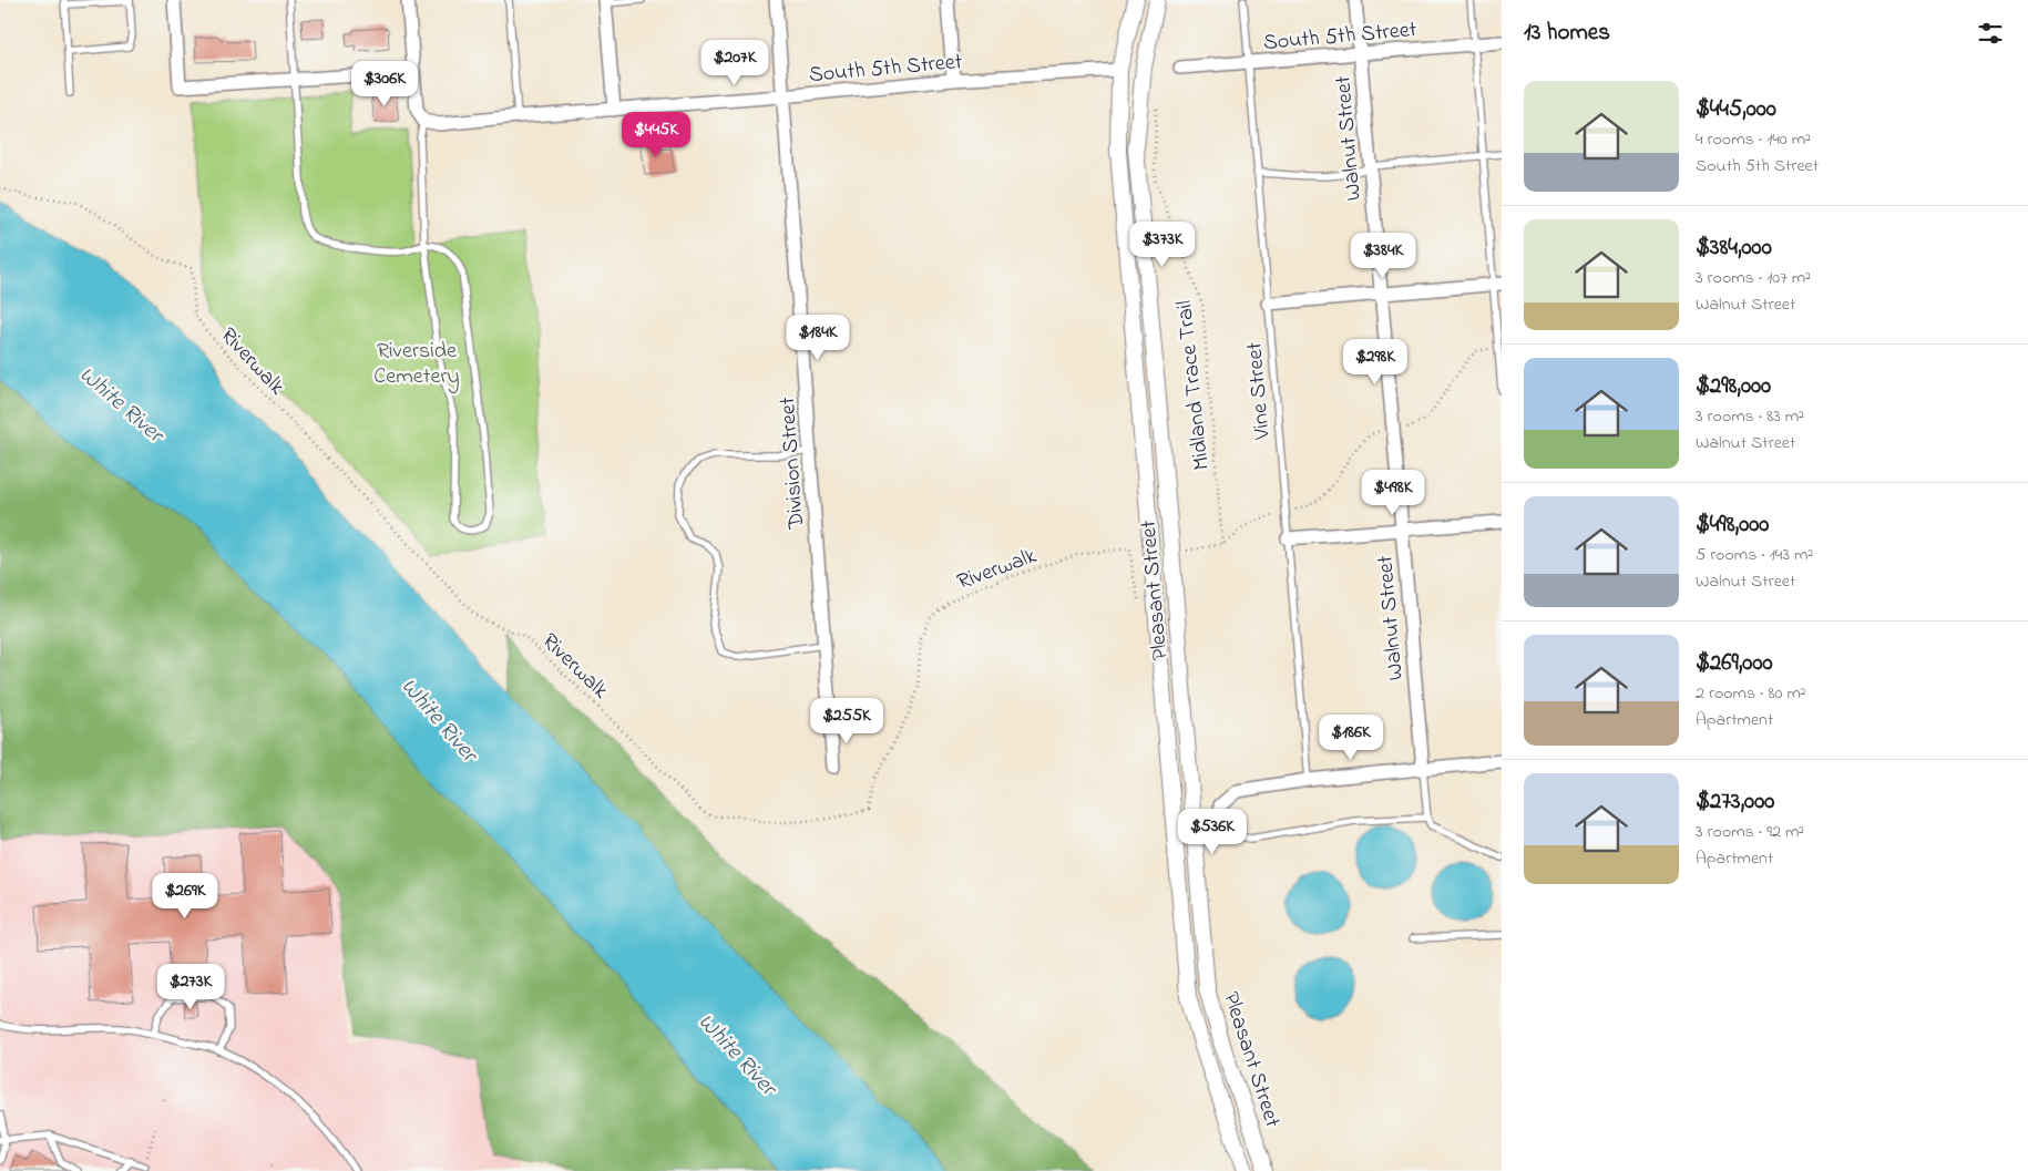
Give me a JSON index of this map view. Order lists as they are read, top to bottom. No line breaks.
{"streets":{"street":["South 5th Street","Walnut Street","Division Street","Pleasant Street"],"lane":["Vine Street"],"path":["Riverwalk","Midland Trace Trail"]},"crossings":[["South 5th Street","Walnut Street"],["South 5th Street","Vine Street"],["South 5th Street","Division Street"],["South 5th Street","Pleasant Street"]],"water":["White River"],"parks":["Riverside Cemetery"],"page":{"heading":"13 homes","price":["$207K","$306K","$445K","$373K","$384K","$184K","$298K","$498K","$255K","$186K","$536K","$269K","$273K"],"list":[{"name":"$445,000","note":"4 rooms · 140 m² · South 5th Street"},{"name":"$384,000","note":"3 rooms · 107 m² · Walnut Street"},{"name":"$298,000","note":"3 rooms · 83 m² · Walnut Street"},{"name":"$498,000","note":"5 rooms · 143 m² · Walnut Street"},{"name":"$269,000","note":"2 rooms · 80 m² · Apartment"},{"name":"$273,000","note":"3 rooms · 92 m² · Apartment"}]}}
